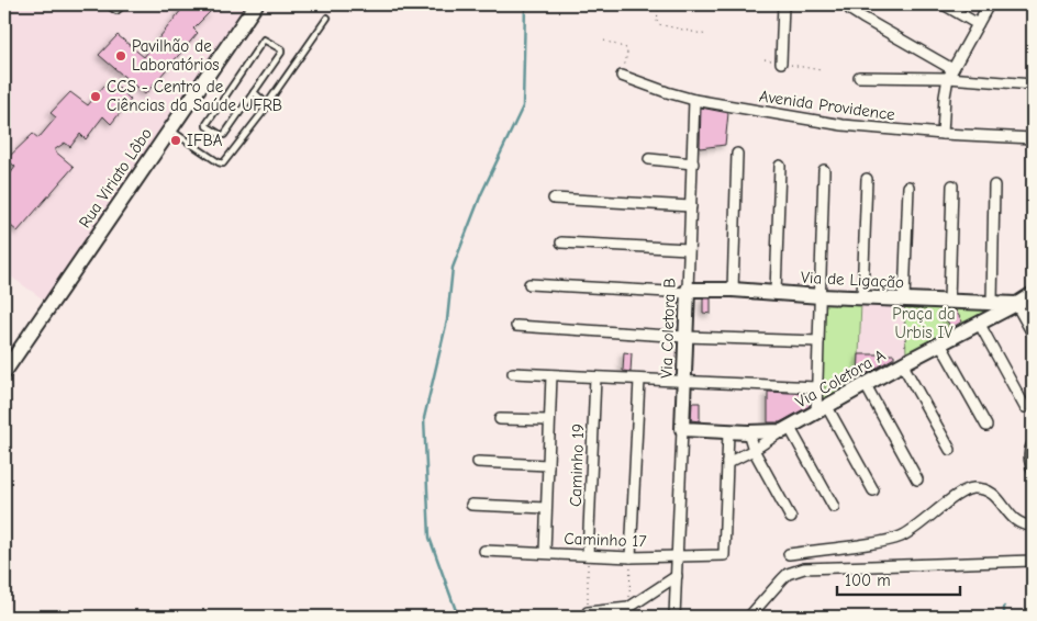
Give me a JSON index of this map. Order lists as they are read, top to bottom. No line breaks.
{"streets":{"street":["Avenida Providence","Rua Viriato Lôbo","Via de Ligação","Via Coletora B","Via Coletora A","Caminho 19","Caminho 17"]},"crossings":[["Avenida Providence","Via Coletora B"],["Via de Ligação","Via Coletora B"],["Via de Ligação","Via Coletora A"],["Via Coletora B","Via Coletora A"],["Via Coletora B","Caminho 17"],["Via Coletora A","Caminho 17"],["Caminho 19","Caminho 17"]],"parks":["Praça da Urbis IV"],"places":["Pavilhão de Laboratórios","CCS - Centro de Ciências da Saúde UFRB","IFBA"],"scale_bar":"100 m"}
